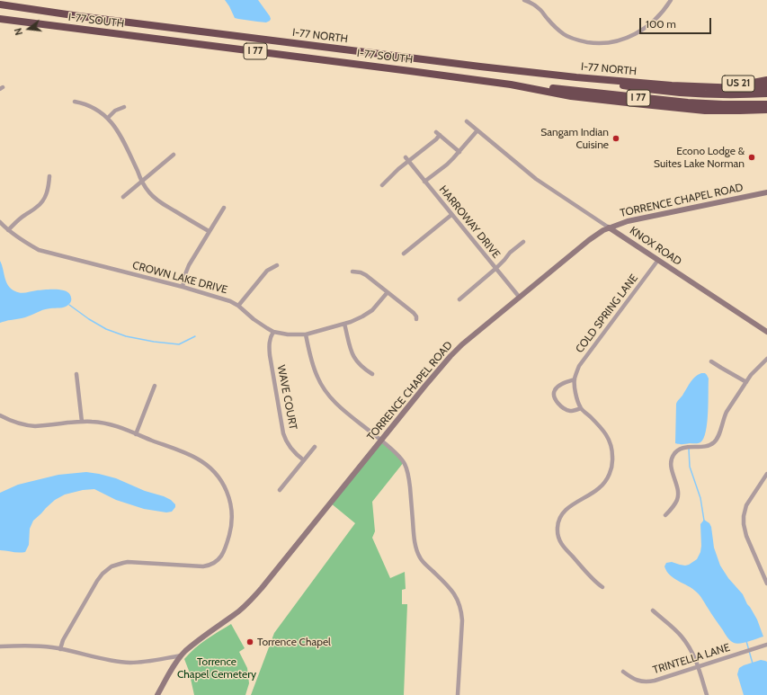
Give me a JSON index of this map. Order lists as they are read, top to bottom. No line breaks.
{"streets":{"highway":["I-77 SOUTH","I-77 NORTH","I 77","US 21"],"street":["TORRENCE CHAPEL ROAD","HARROWAY DRIVE","KNOX ROAD","CROWN LAKE DRIVE","COLD SPRING LANE","WAVE COURT","TRINTELLA LANE"]},"crossings":[["I-77 SOUTH","I 77"],["I-77 NORTH","I 77"],["I-77 NORTH","US 21"],["TORRENCE CHAPEL ROAD","HARROWAY DRIVE"],["TORRENCE CHAPEL ROAD","KNOX ROAD"],["KNOX ROAD","COLD SPRING LANE"],["CROWN LAKE DRIVE","WAVE COURT"]],"parks":["Torrence Chapel Cemetery"],"places":["Sangam Indian Cuisine","Econo Lodge & Suites Lake Norman","Torrence Chapel"],"scale_bar":"100 m","north":"left"}
